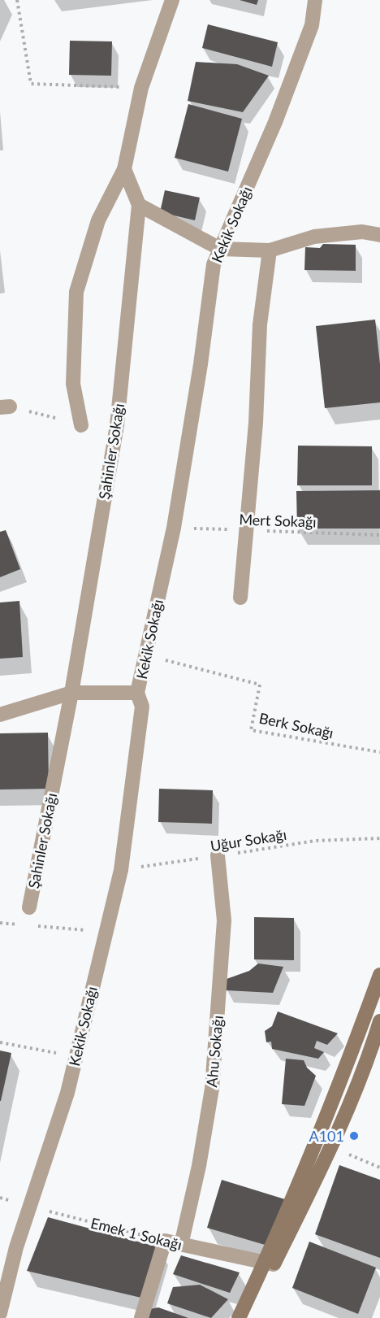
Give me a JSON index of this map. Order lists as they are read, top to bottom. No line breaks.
{"streets":{"street":["Kekik Sokağı","Şahinler Sokağı","Ahu Sokağı","Emek 1 Sokağı"],"path":["Mert Sokağı","Berk Sokağı","Uğur Sokağı"]},"crossings":[["Kekik Sokağı","Mert Sokağı"],["Kekik Sokağı","Berk Sokağı"],["Kekik Sokağı","Uğur Sokağı"],["Kekik Sokağı","Emek 1 Sokağı"],["Uğur Sokağı","Ahu Sokağı"],["Ahu Sokağı","Emek 1 Sokağı"]],"places":["A101"]}
